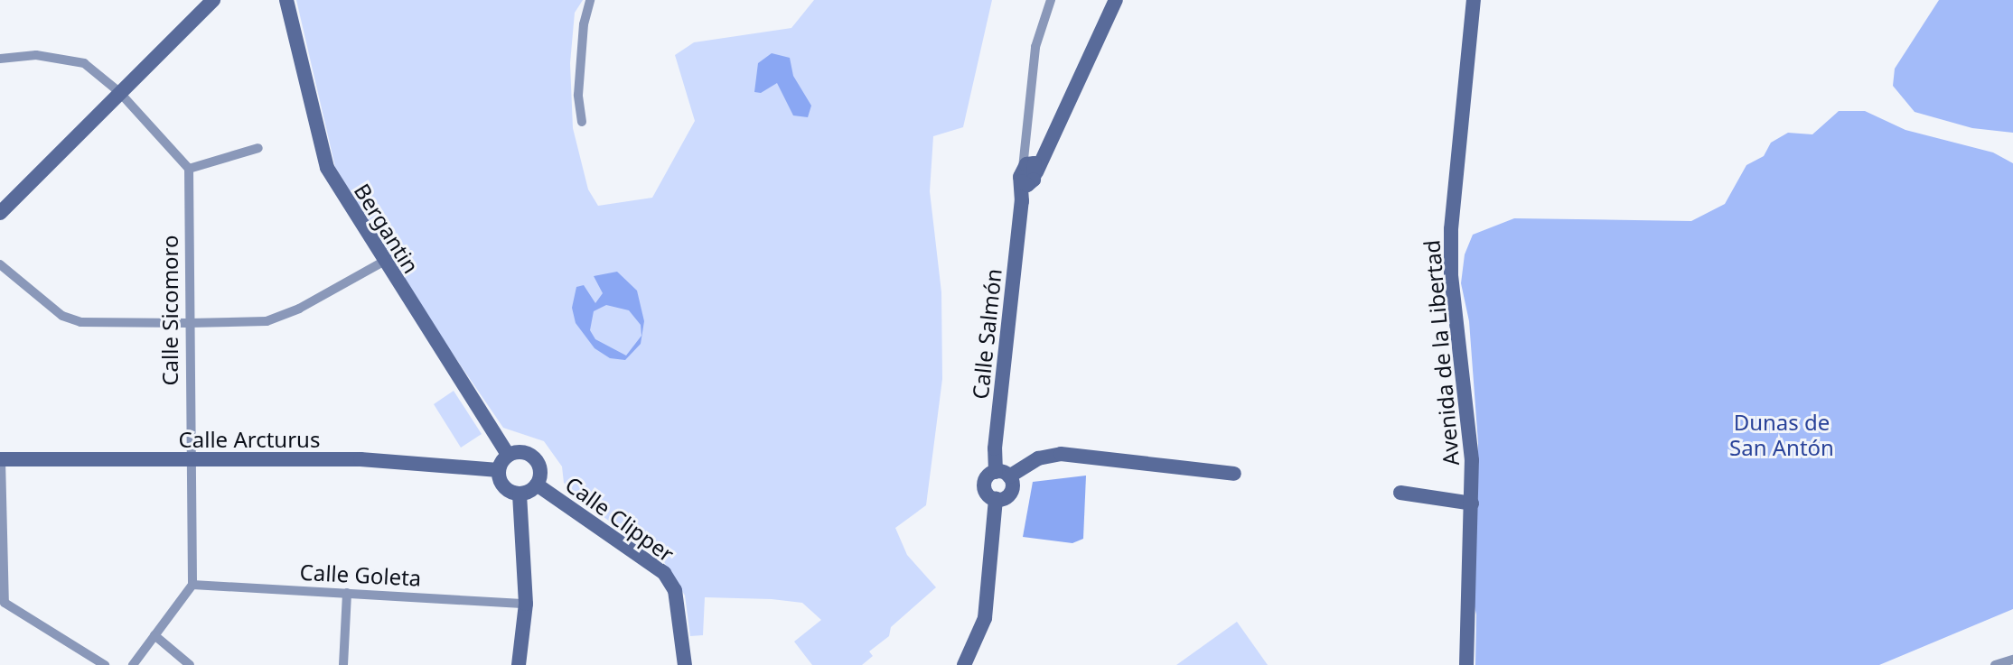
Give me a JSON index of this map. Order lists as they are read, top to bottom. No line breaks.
{"streets":{"street":["Bergantin","Calle Sicomoro","Calle Salmón","Avenida de la Libertad","Calle Arcturus","Calle Clipper","Calle Goleta"]},"crossings":[["Bergantin","Calle Arcturus"],["Bergantin","Calle Clipper"],["Calle Sicomoro","Calle Arcturus"],["Calle Sicomoro","Calle Goleta"],["Calle Arcturus","Calle Clipper"]],"parks":["Dunas de San Antón"]}
